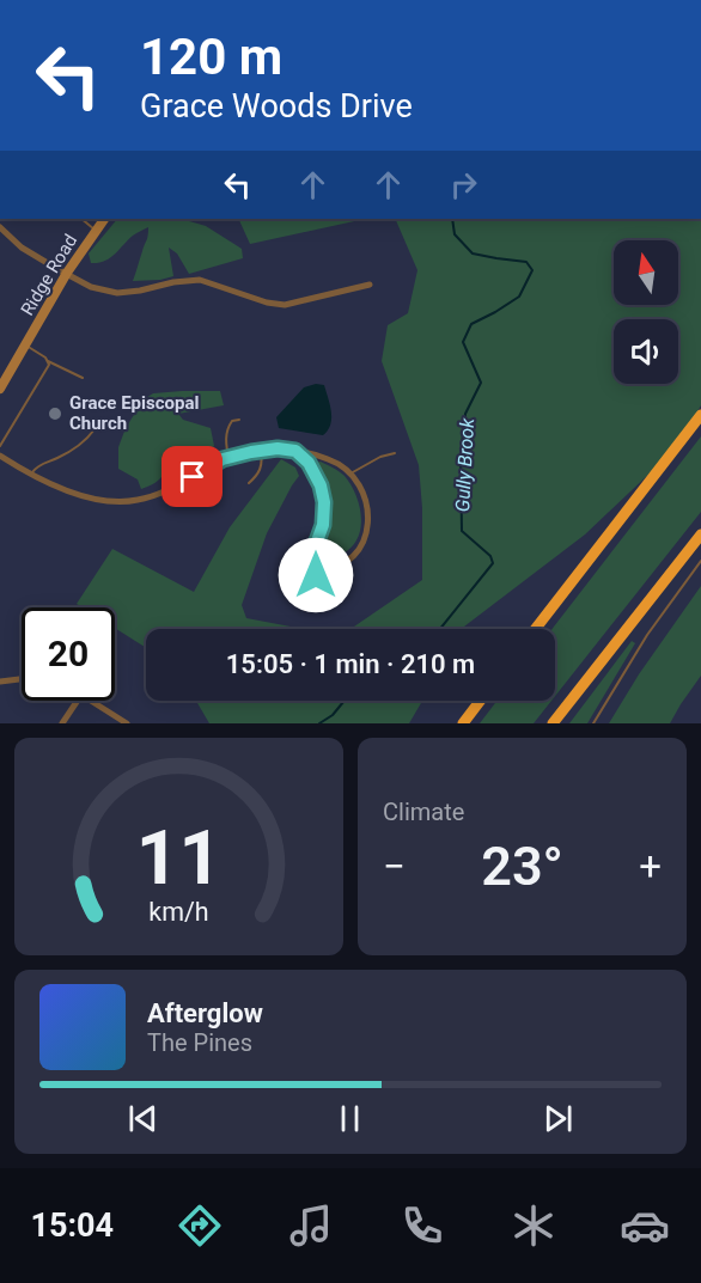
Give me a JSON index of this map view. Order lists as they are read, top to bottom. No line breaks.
{"streets":{"main road":["Ridge Road"]},"water":["Gully Brook"],"places":["Grace Episcopal Church"],"north":"top","page":{"turn":["120 m","Grace Woods Drive"],"limit":"20","trip":"15:05 · 1 min · 210 m","tile":"Climate","heat":["−","23°","+"],"song":["Afterglow","The Pines"],"tabs":"15:04","gauge":["11","km/h"]}}
